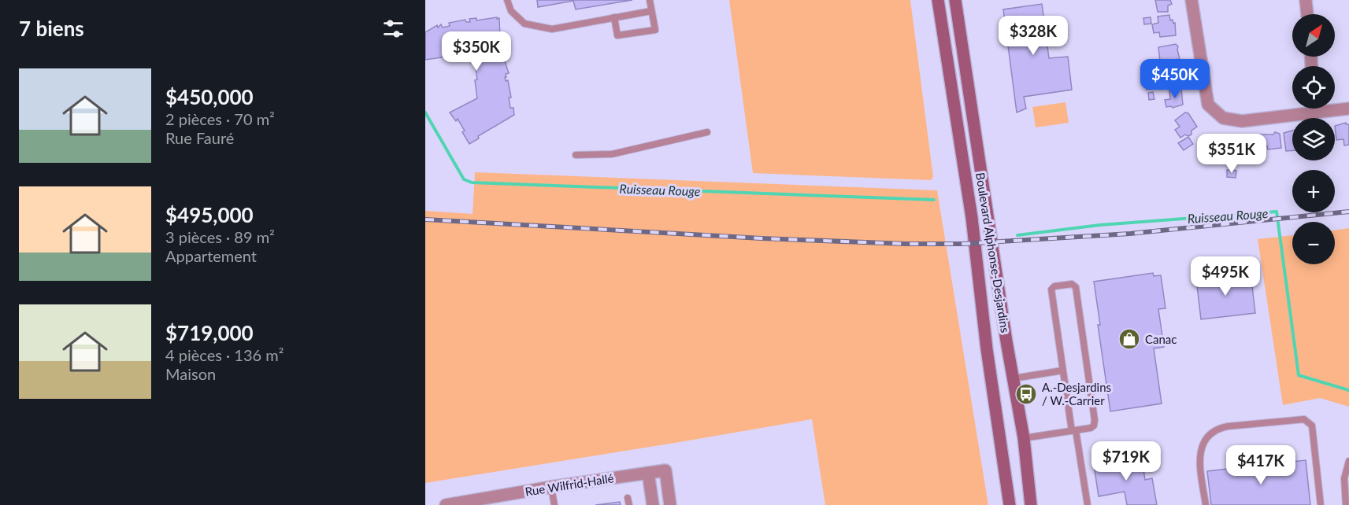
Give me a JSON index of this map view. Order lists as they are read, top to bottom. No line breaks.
{"streets":{"main road":["Boulevard Alphonse-Desjardins"],"street":["Rue Wilfrid-Hallé"]},"water":["Ruisseau Rouge"],"places":{"shop":["Canac"],"bus stop":["A.-Desjardins / W.-Carrier"]},"north":"top right","page":{"heading":"7 biens","map_buttons":["+","−"],"price":["$328K","$350K","$450K","$351K","$495K","$719K","$417K"],"list":[{"name":"$450,000","note":"2 pièces · 70 m² · Rue Fauré"},{"name":"$495,000","note":"3 pièces · 89 m² · Appartement"},{"name":"$719,000","note":"4 pièces · 136 m² · Maison"}]}}
